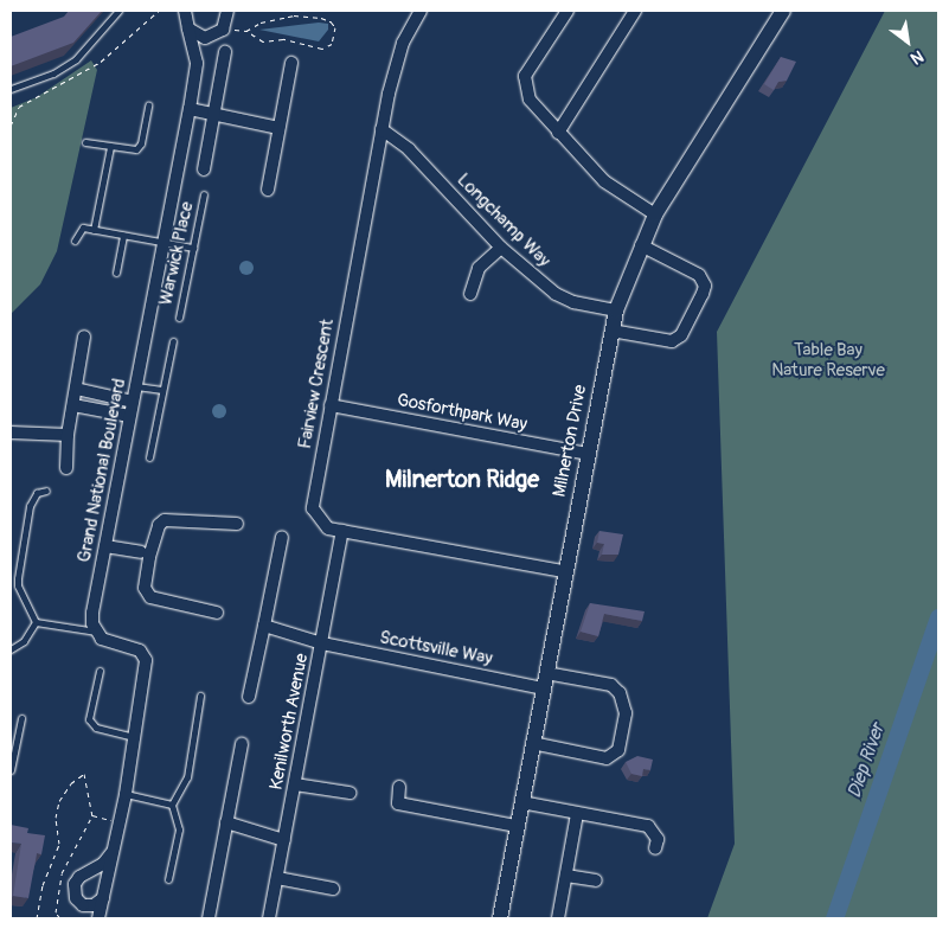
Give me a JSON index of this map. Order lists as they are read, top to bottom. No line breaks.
{"streets":{"street":["Longchamp Way","Fairview Crescent","Gosforthpark Way","Milnerton Drive","Grand National Boulevard","Scottsville Way","Kenilworth Avenue"],"lane":["Warwick Place"]},"crossings":[["Longchamp Way","Fairview Crescent"],["Longchamp Way","Milnerton Drive"],["Warwick Place","Grand National Boulevard"],["Fairview Crescent","Gosforthpark Way"],["Fairview Crescent","Milnerton Drive"],["Fairview Crescent","Kenilworth Avenue"],["Gosforthpark Way","Milnerton Drive"],["Milnerton Drive","Scottsville Way"],["Scottsville Way","Kenilworth Avenue"]],"districts":["Milnerton Ridge"],"water":["Diep River"],"parks":["Table Bay Nature Reserve"],"north":"bottom right"}
